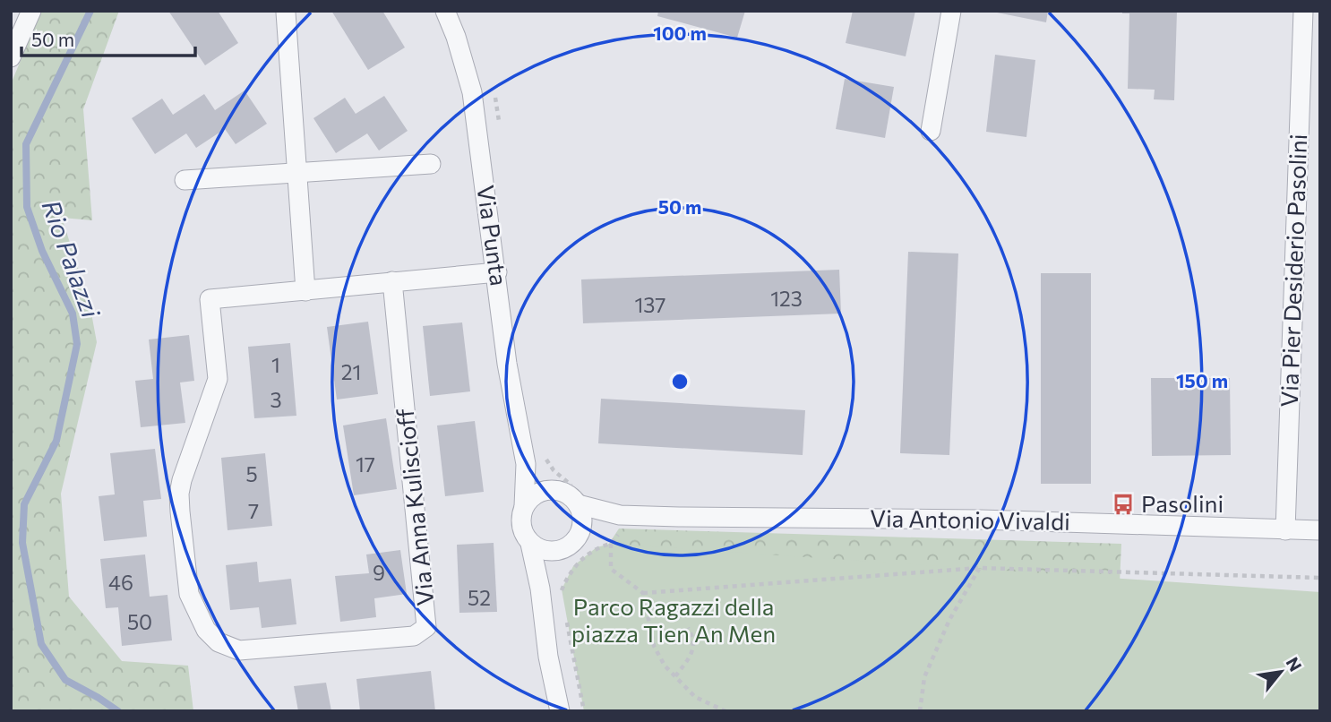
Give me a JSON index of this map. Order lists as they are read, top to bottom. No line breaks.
{"streets":{"street":["Via Punta","Via Pier Desiderio Pasolini","Via Anna Kuliscioff","Via Antonio Vivaldi"]},"crossings":[["Via Punta","Via Anna Kuliscioff"],["Via Punta","Via Antonio Vivaldi"],["Via Pier Desiderio Pasolini","Via Antonio Vivaldi"]],"water":["Rio Palazzi"],"parks":["Parco Ragazzi della piazza Tien An Men"],"places":{"bus stop":["Pasolini"]},"house_numbers":["123","137","1","21","3","17","5","7","9","46","52","50"],"scale_bar":"50 m","north":"top right","rings":["100 m","50 m","150 m"]}
